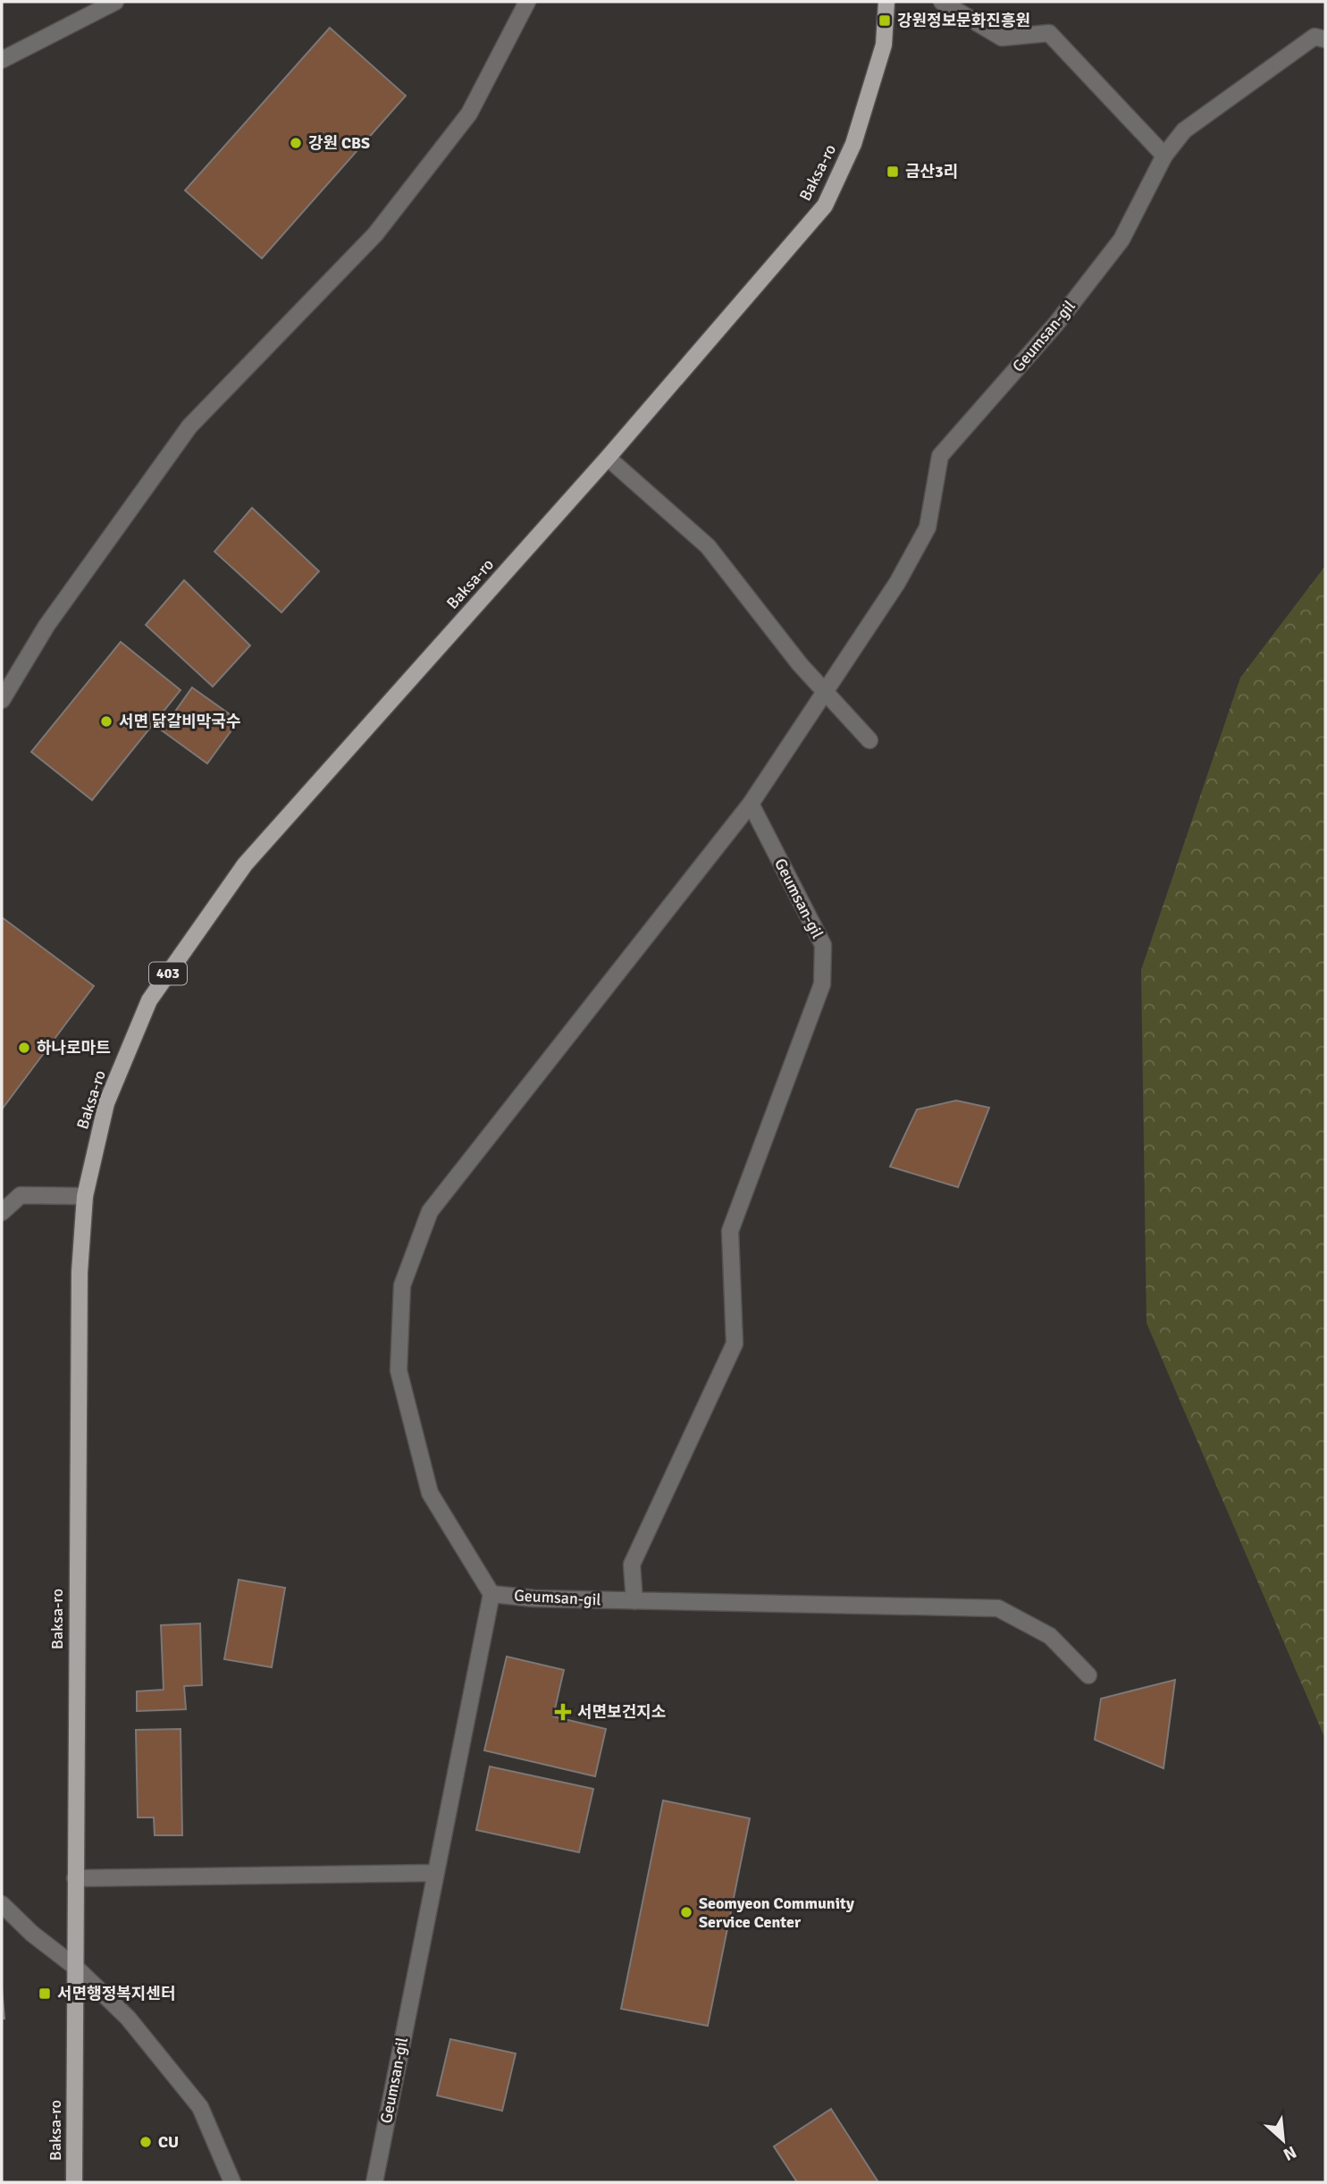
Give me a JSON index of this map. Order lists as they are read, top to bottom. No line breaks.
{"streets":{"main road":["Baksa-ro","403"],"street":["Geumsan-gil"]},"places":{"transit":["강원정보문화진흥원","금산3리","서면행정복지센터"],"other":["강원 CBS","서면 닭갈비막국수","하나로마트","Seomyeon Community Service Center","CU"],"health":["서면보건지소"]},"north":"bottom right"}
